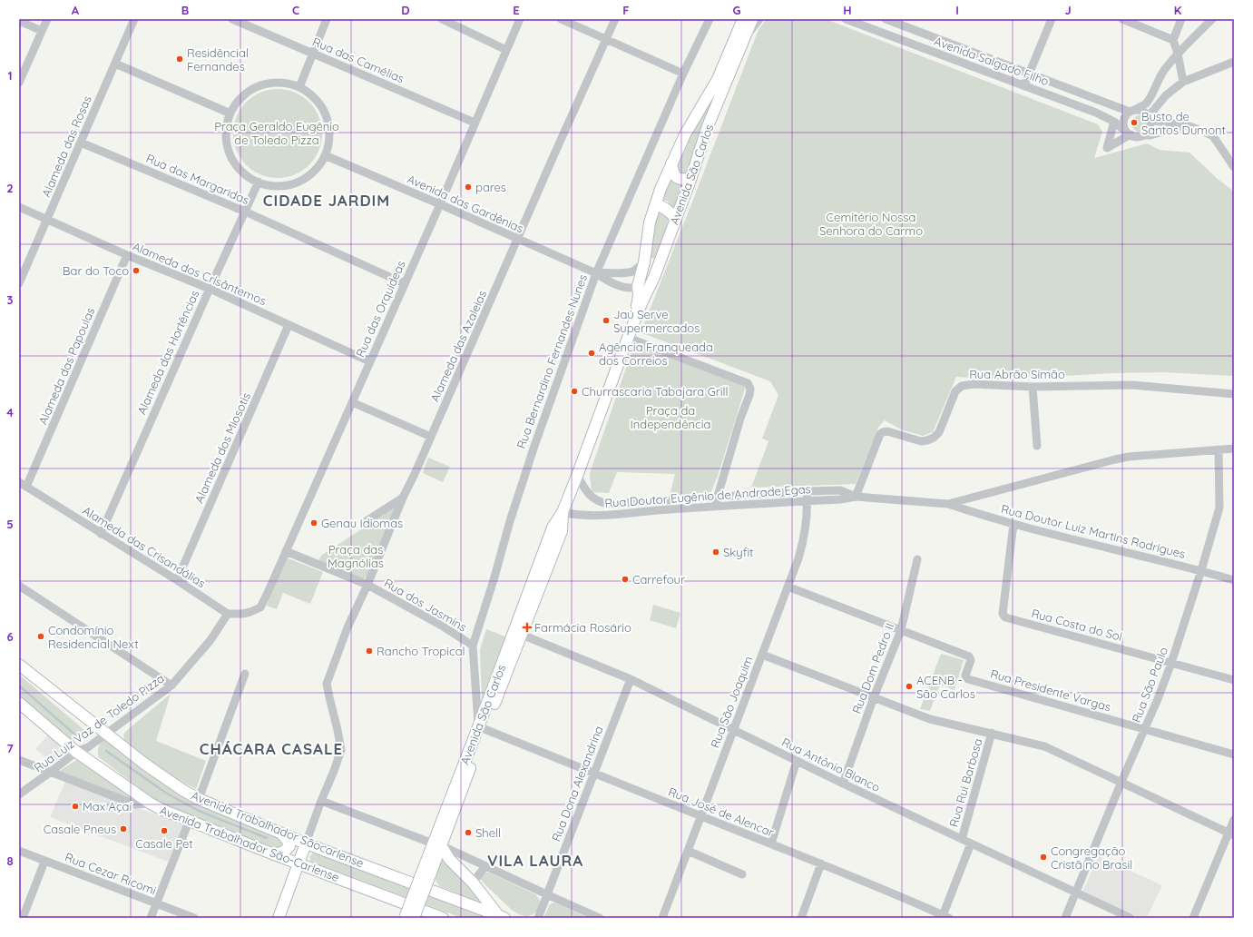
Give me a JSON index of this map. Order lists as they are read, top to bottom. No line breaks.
{"streets":{"main road":["Avenida São Carlos","Avenida Trabalhador Sãocarlense","Avenida Trabalhador São-Carlense"],"street":["Rua das Camélias","Avenida Salgado Filho","Alameda das Rosas","Rua das Margaridas","Avenida das Gardênias","Alameda dos Crisântemos","Rua das Orquídeas","Alameda das Azaleias","Alameda das Hortências","Rua Bernardino Fernandes Nunes","Alameda das Papoulas","Rua Abrão Simão","Alameda dos Miosotis","Rua Doutor Eugênio de Andrade Egas","Rua Doutor Luiz Martins Rodrigues","Alameda das Crisandálias","Rua dos Jasmins","Rua Costa do Sol","Rua Dom Pedro II","Rua São Paulo","Rua Presidente Vargas","Rua São Joaquim","Rua Luiz Vaz de Toledo Pizza","Rua Antônio Blanco","Rua Rui Barbosa","Rua Dona Alexandrina","Rua José de Alencar","Rua Cezar Ricomi"]},"crossings":[["Rua das Camélias","Rua das Orquídeas"],["Alameda das Rosas","Rua das Margaridas"],["Alameda das Rosas","Alameda dos Crisântemos"],["Avenida São Carlos","Avenida das Gardênias"],["Avenida São Carlos","Rua Bernardino Fernandes Nunes"],["Avenida São Carlos","Rua Doutor Eugênio de Andrade Egas"],["Avenida São Carlos","Rua Antônio Blanco"],["Avenida São Carlos","Rua José de Alencar"],["Rua das Margaridas","Rua das Orquídeas"],["Rua das Margaridas","Alameda das Hortências"],["Avenida das Gardênias","Rua das Orquídeas"],["Avenida das Gardênias","Alameda das Azaleias"],["Avenida das Gardênias","Alameda das Hortências"],["Avenida das Gardênias","Rua Bernardino Fernandes Nunes"],["Alameda dos Crisântemos","Rua das Orquídeas"],["Alameda dos Crisântemos","Alameda das Hortências"],["Alameda dos Crisântemos","Alameda das Papoulas"],["Alameda dos Crisântemos","Alameda dos Miosotis"],["Rua das Orquídeas","Alameda das Crisandálias"],["Rua das Orquídeas","Rua dos Jasmins"],["Rua das Orquídeas","Rua Luiz Vaz de Toledo Pizza"],["Alameda das Azaleias","Rua dos Jasmins"],["Alameda das Hortências","Alameda das Crisandálias"],["Rua Bernardino Fernandes Nunes","Rua dos Jasmins"],["Rua Bernardino Fernandes Nunes","Rua José de Alencar"],["Alameda das Papoulas","Alameda das Crisandálias"],["Rua Abrão Simão","Rua Doutor Eugênio de Andrade Egas"],["Alameda dos Miosotis","Alameda das Crisandálias"],["Rua Doutor Eugênio de Andrade Egas","Rua Doutor Luiz Martins Rodrigues"],["Rua Doutor Eugênio de Andrade Egas","Rua São Paulo"],["Rua Doutor Eugênio de Andrade Egas","Rua São Joaquim"],["Rua Doutor Luiz Martins Rodrigues","Rua Costa do Sol"],["Rua Doutor Luiz Martins Rodrigues","Rua São Paulo"],["Alameda das Crisandálias","Rua Luiz Vaz de Toledo Pizza"],["Rua Costa do Sol","Rua São Paulo"],["Rua Dom Pedro II","Rua Presidente Vargas"],["Rua Dom Pedro II","Rua Antônio Blanco"],["Rua São Paulo","Rua Presidente Vargas"],["Rua São Paulo","Rua Antônio Blanco"],["Rua Presidente Vargas","Rua São Joaquim"],["Rua São Joaquim","Rua Antônio Blanco"],["Rua São Joaquim","Rua José de Alencar"],["Rua Luiz Vaz de Toledo Pizza","Avenida Trabalhador Sãocarlense"],["Rua Luiz Vaz de Toledo Pizza","Avenida Trabalhador São-Carlense"],["Rua Antônio Blanco","Rua Rui Barbosa"],["Rua Antônio Blanco","Rua Dona Alexandrina"],["Rua Dona Alexandrina","Rua José de Alencar"]],"districts":["CIDADE JARDIM","CHÁCARA CASALE","VILA LAURA"],"parks":["Praça Geraldo Eugênio de Toledo Pizza","Cemitério Nossa Senhora do Carmo","Praça da Independência","Praça das Magnólias"],"places":{"other":["Residêncial Fernandes","Busto de Santos Dumont","pares","Bar do Toco","Jaú Serve Supermercados","Agência Franqueada dos Correios","Churrascaria Tabajara Grill","Genau Idiomas","Skyfit","Carrefour","Condomínio Residencial Next","Rancho Tropical","ACENB - São Carlos","Max Açaí","Casale Pneus","Casale Pet","Shell","Congregação Cristã no Brasil"],"health":["Farmácia Rosário"]},"grid":{"columns":["A","B","C","D","E","F","G","H","I","J","K"],"rows":["1","2","3","4","5","6","7","8"]}}
